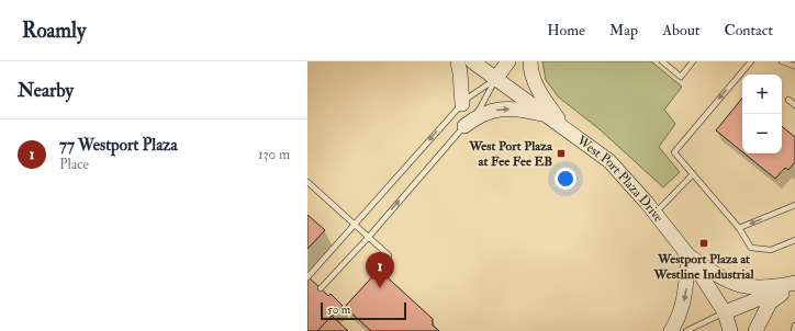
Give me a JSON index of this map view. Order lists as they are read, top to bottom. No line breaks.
{"streets":{"main road":["West Port Plaza Drive"]},"places":{"transit":["West Port Plaza at Fee Fee EB","Westport Plaza at Westline Industrial"]},"scale_bar":"50 m","page":{"header":"Roamly","nav":["Home","Map","About","Contact"],"heading":"Nearby","map_buttons":["+","−"],"list":[{"mark":"1","name":"77 Westport Plaza","note":"Place","value":"130 m"}],"pins":"1","scale":"50 m"}}
